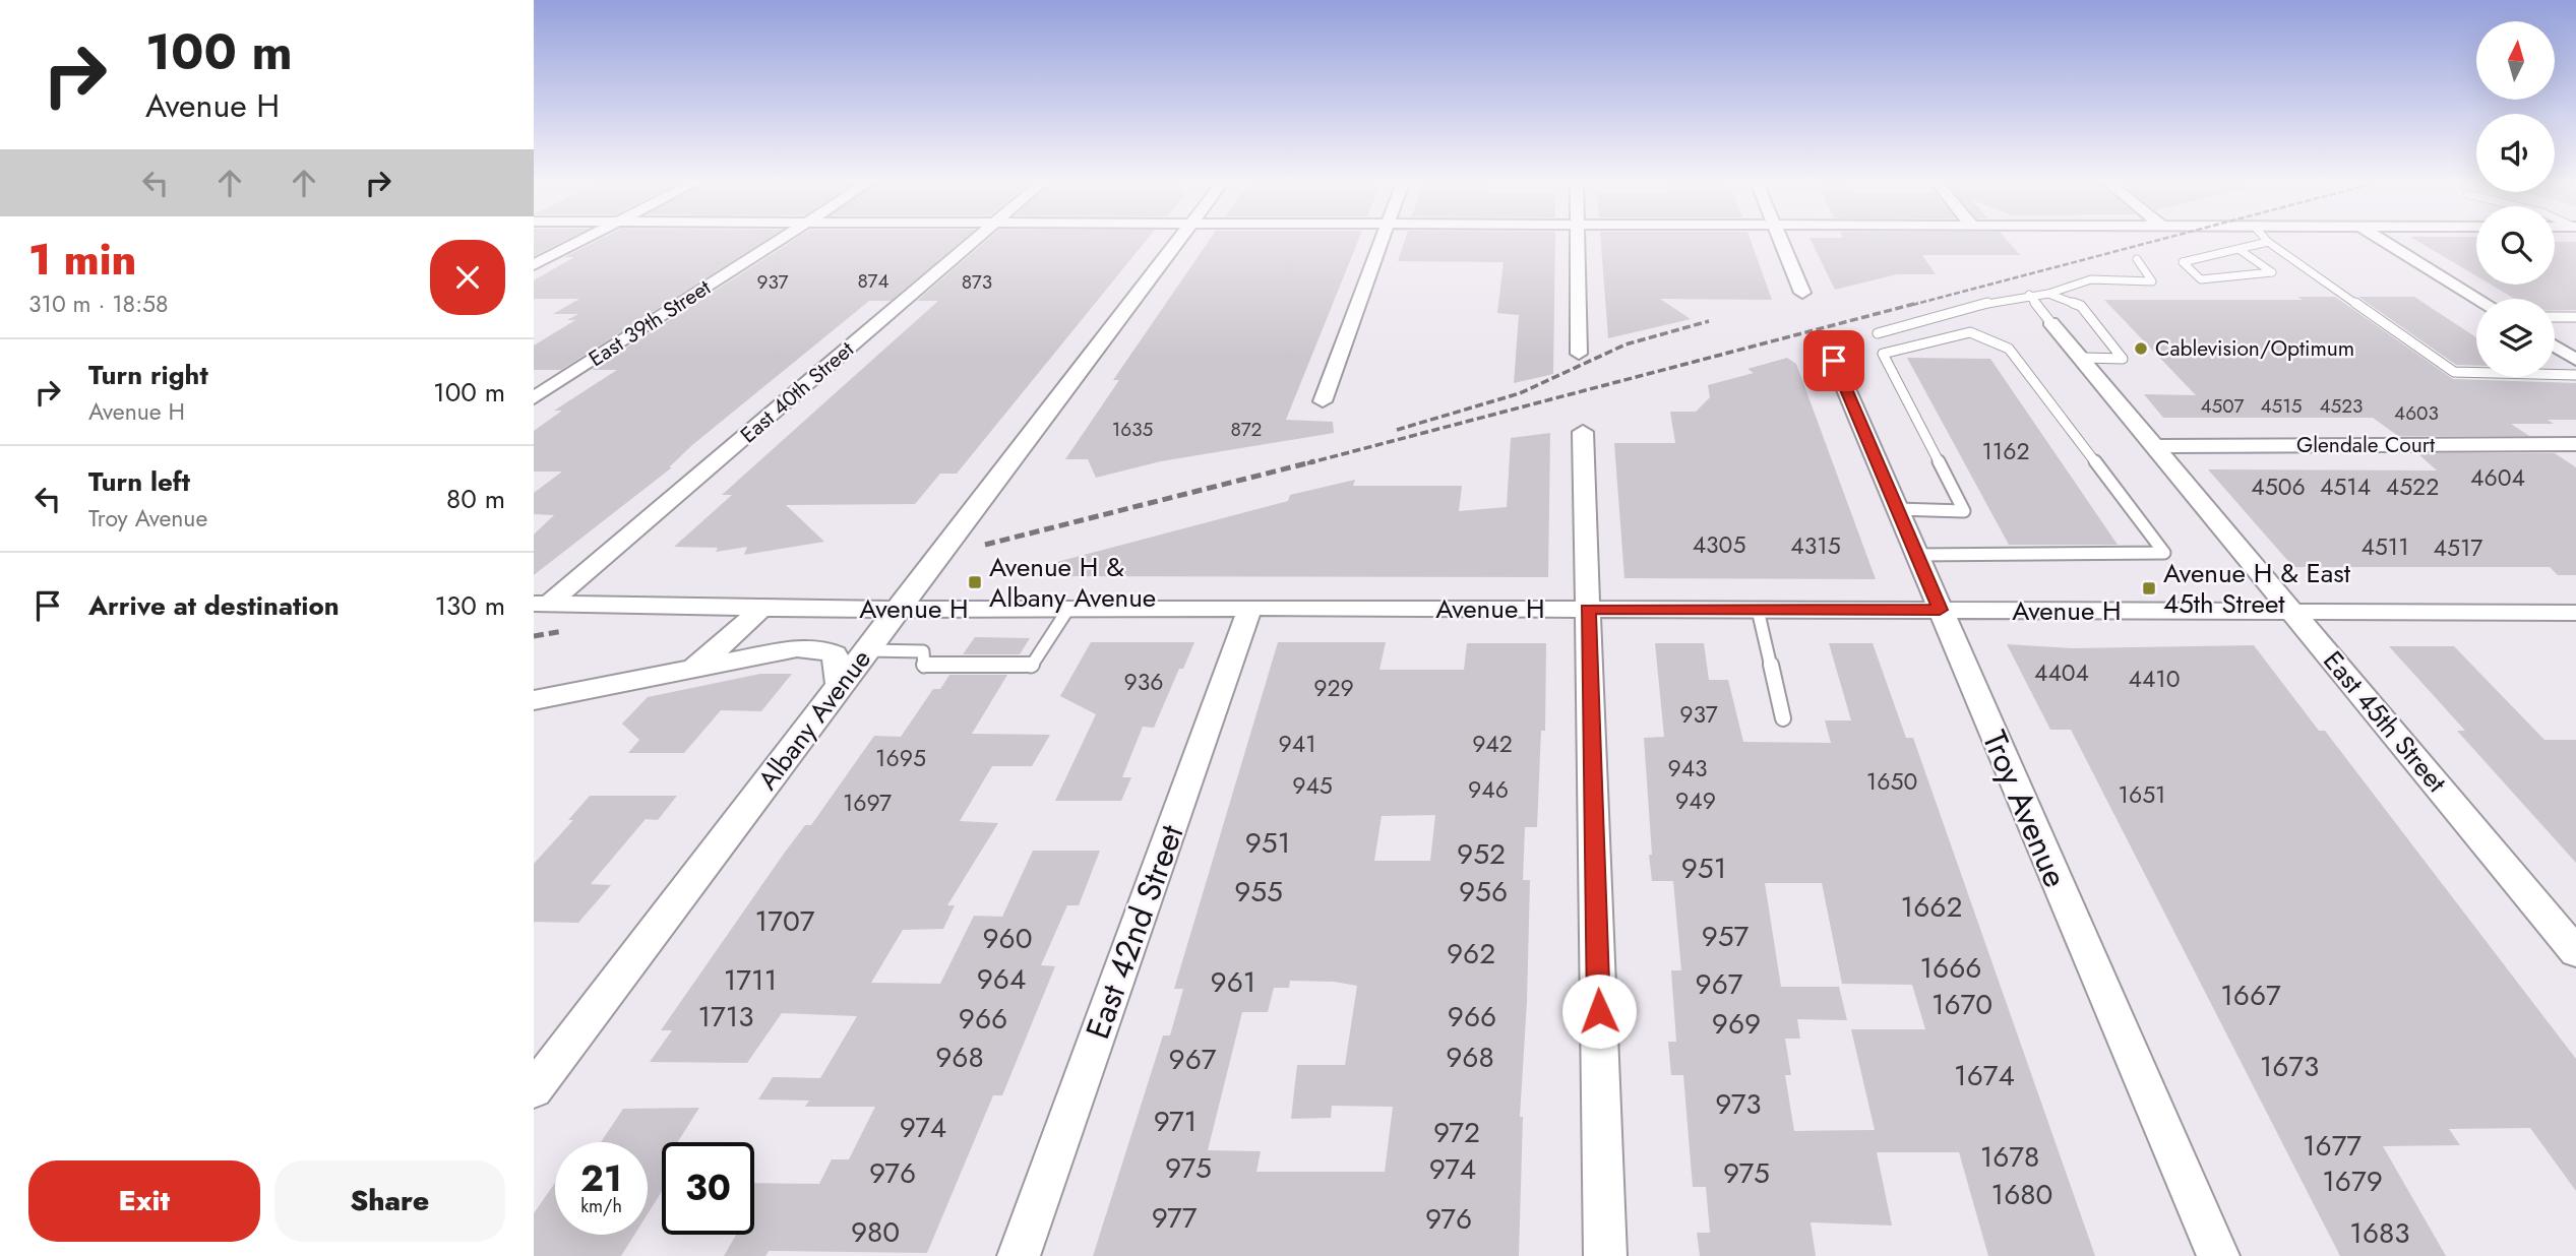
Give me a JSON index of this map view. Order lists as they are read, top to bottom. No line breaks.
{"streets":{"street":["East 39th Street","East 40th Street","Glendale Court","Avenue H","Albany Avenue","East 45th Street","Troy Avenue","East 42nd Street"]},"crossings":[["East 40th Street","Avenue H"],["Glendale Court","East 45th Street"],["Avenue H","Albany Avenue"],["Avenue H","East 45th Street"],["Avenue H","Troy Avenue"],["Avenue H","East 42nd Street"]],"places":{"other":["Cablevision/Optimum"],"transit":["Avenue H & Albany Avenue","Avenue H & East 45th Street"]},"house_numbers":["874","937","873","4507","4515","4523","4603","1635","872","1162","4604","4506","4514","4522","4305","4315","4511","4517","4404","4410","936","929","937","941","942","1695","943","1650","945","946","1651","949","1697","951","952","951","955","956","1662","1707","957","960","962","1666","964","1711","961","967","1667","1670","1713","966","966","969","968","968","967","1673","1674","973","971","974","972","1677","1678","975","974","976","975","1679","1680","977","976","980","1683"],"north":"top","page":{"turn":["100 m","Avenue H"],"heading":["1 min","310 m · 18:58"],"list":[{"name":"Turn right","note":"Avenue H","value":"100 m"},{"name":"Turn left","note":"Troy Avenue","value":"80 m"},{"name":"Arrive at destination","value":"130 m"}],"speed":"21 km/h","limit":"30","buttons":["Exit","Share"]}}
